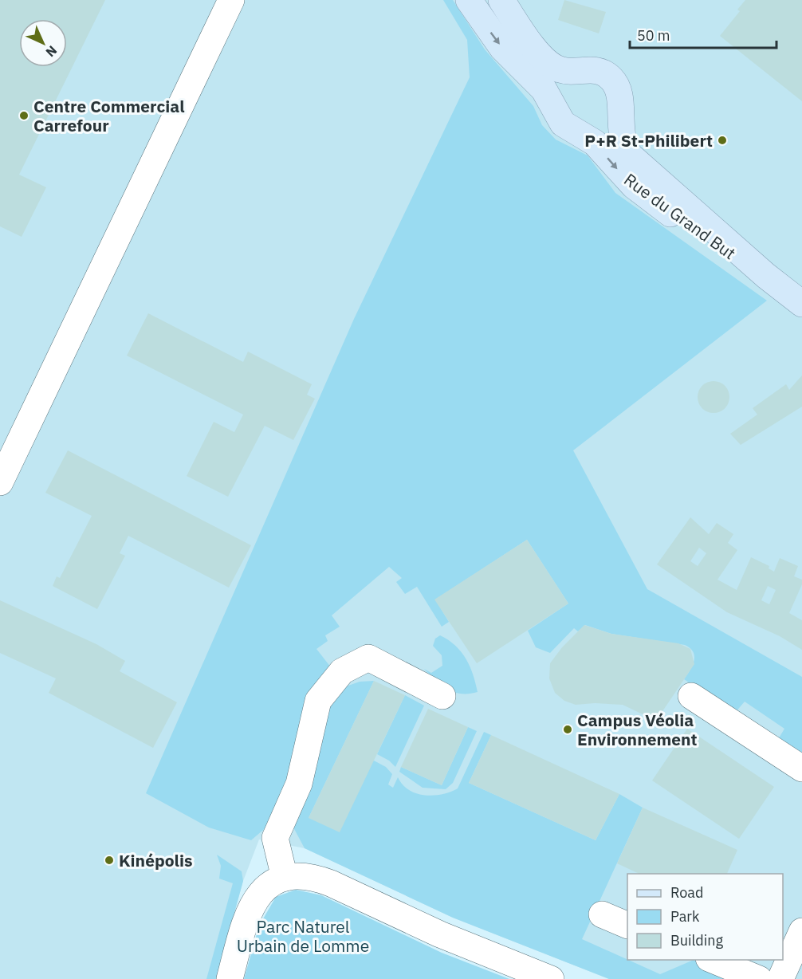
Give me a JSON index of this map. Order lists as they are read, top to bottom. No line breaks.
{"streets":{"main road":["Rue du Grand But"]},"parks":["Parc Naturel Urbain de Lomme"],"places":["Centre Commercial Carrefour","P+R St-Philibert","Campus Véolia Environnement","Kinépolis"],"legend":["Road","Park","Building"],"scale_bar":"50 m","north":"bottom right"}
